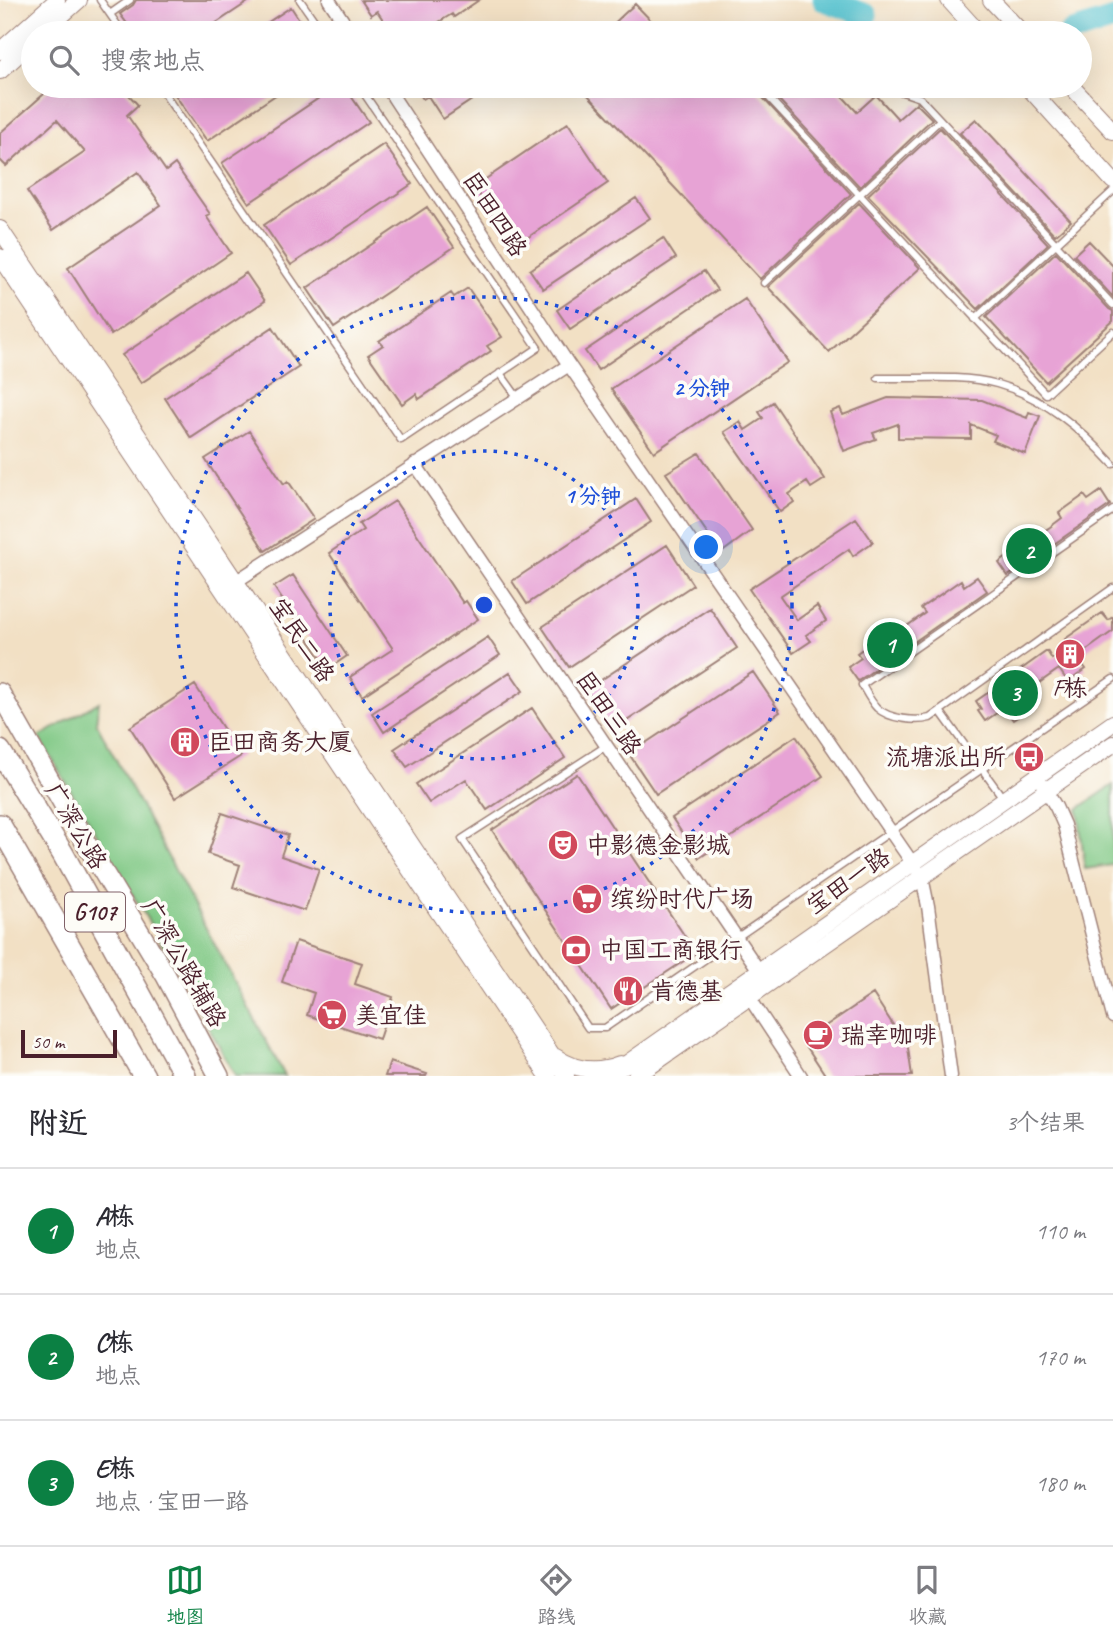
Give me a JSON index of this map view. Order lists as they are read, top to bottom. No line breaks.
{"streets":{"highway":["广深公路","G107"],"main road":["广深公路辅路"],"street":["臣田四路","宝民二路","臣田三路","宝田一路"]},"crossings":[["臣田四路","宝田一路"],["臣田三路","宝田一路"]],"places":{"building":["F栋","臣田商务大厦"],"bus stop":["流塘派出所"],"theatre":["中影德金影城"],"supermarket":["缤纷时代广场","美宜佳"],"bank":["中国工商银行"],"restaurant":["肯德基"],"cafe":["瑞幸咖啡"]},"scale_bar":"50 m","page":{"search":"搜索地点","pins":["2","1","3"],"scale":"50 m","heading":["附近","3个结果"],"list":[{"mark":"1","name":"A栋","note":"地点","value":"110 m"},{"mark":"2","name":"C栋","note":"地点","value":"170 m"},{"mark":"3","name":"E栋","note":"地点 · 宝田一路","value":"180 m"}],"nav":["地图","路线","收藏"]},"rings":["2 分钟","1 分钟"]}
